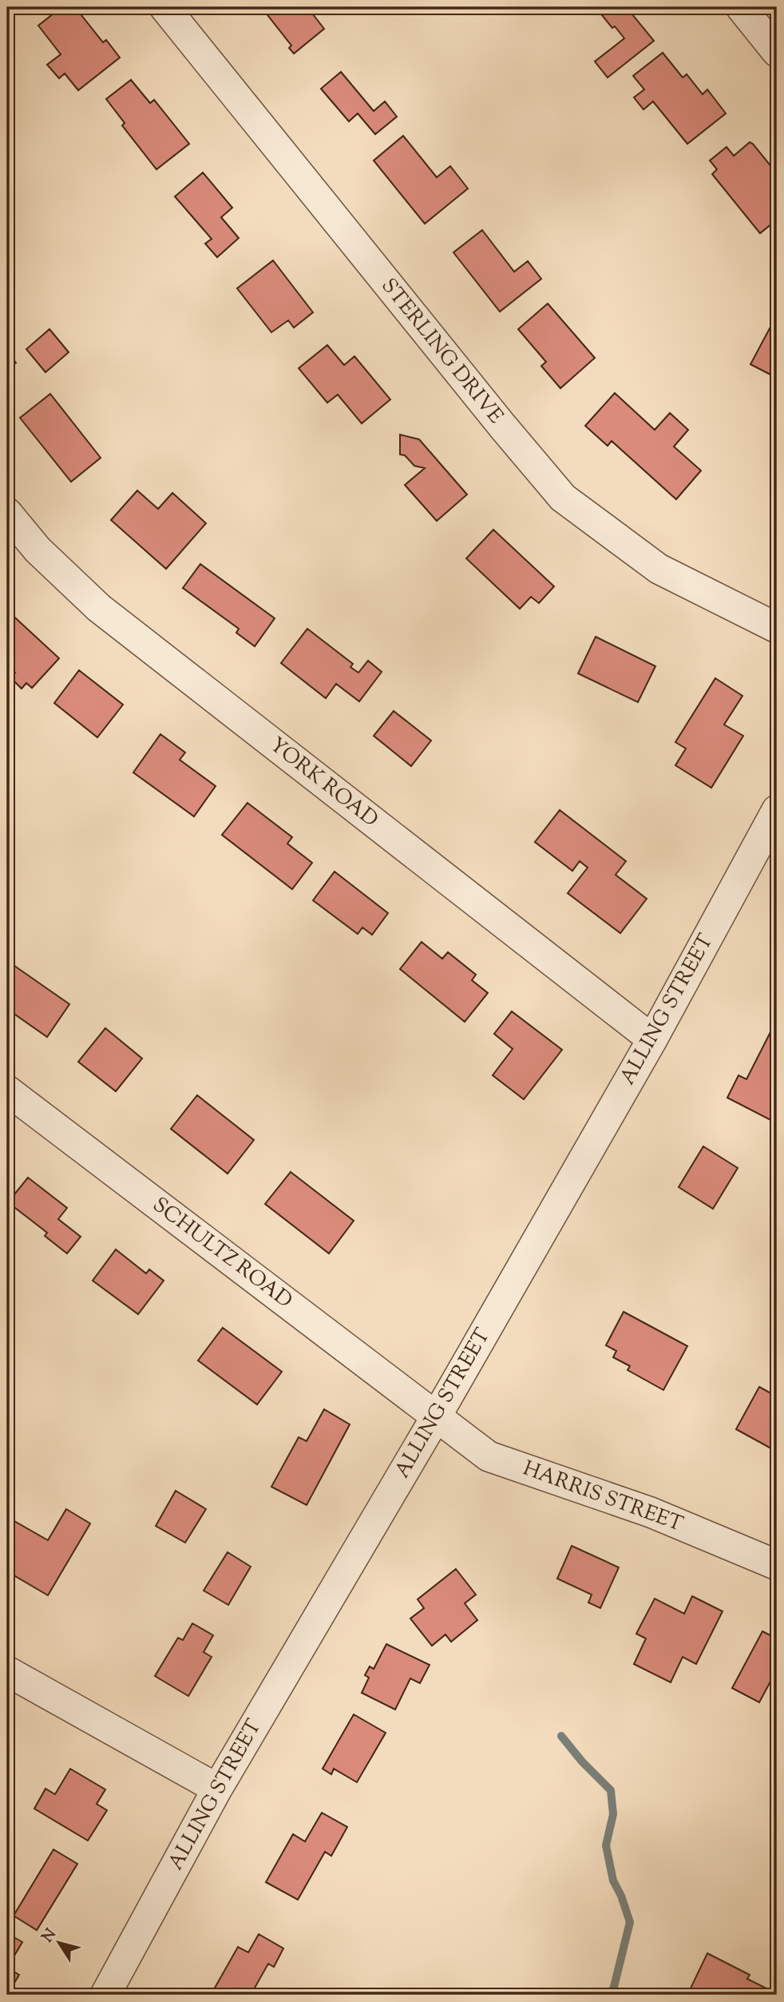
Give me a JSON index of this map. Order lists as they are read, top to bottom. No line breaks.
{"streets":{"street":["STERLING DRIVE","YORK ROAD","ALLING STREET","SCHULTZ ROAD","HARRIS STREET"]},"crossings":[["YORK ROAD","ALLING STREET"],["ALLING STREET","SCHULTZ ROAD"],["ALLING STREET","HARRIS STREET"],["SCHULTZ ROAD","HARRIS STREET"]],"north":"top left"}
